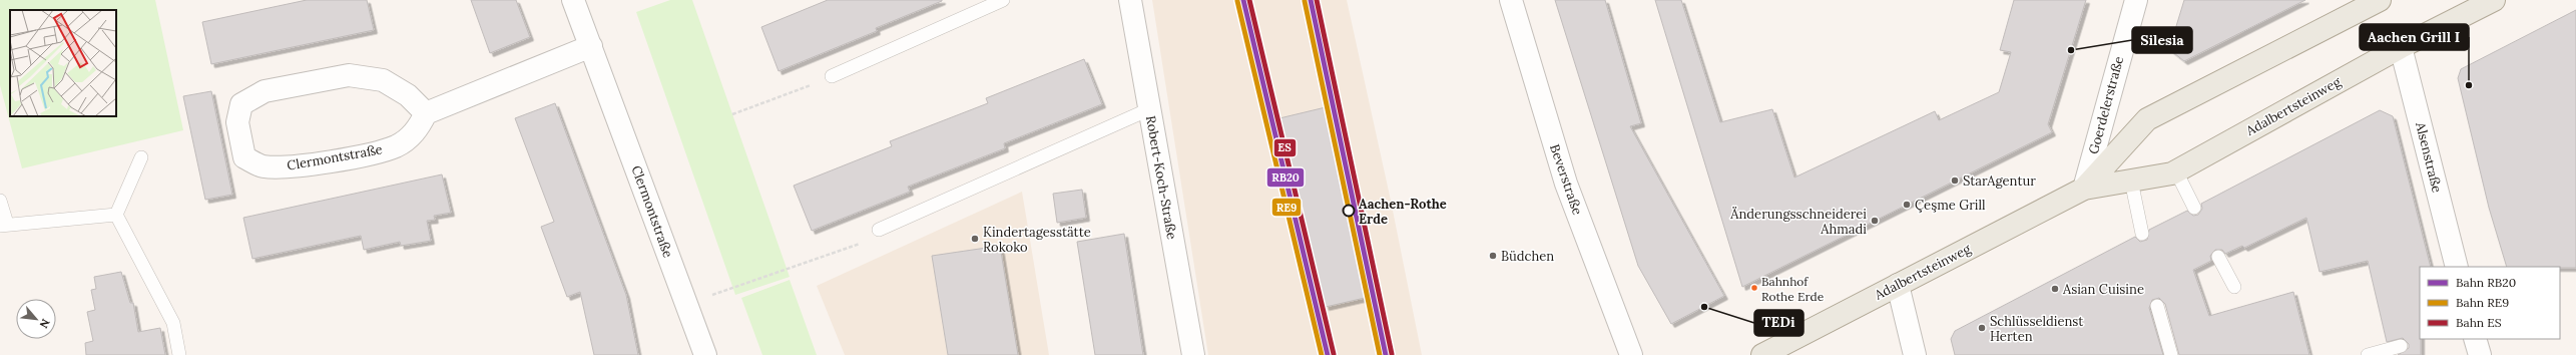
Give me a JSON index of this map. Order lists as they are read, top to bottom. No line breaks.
{"streets":{"main road":["Adalbertsteinweg"],"street":["Goerdelerstraße","Clermontstraße","Alsenstraße","Robert-Koch-Straße","Beverstraße"]},"crossings":[["Goerdelerstraße","Adalbertsteinweg"],["Adalbertsteinweg","Alsenstraße"]],"places":["Silesia","Aachen Grill I","StarAgentur","Çeşme Grill","Aachen-Rothe Erde","Änderungsschneiderei Ahmadi","Kindertagesstätte Rokoko","Büdchen","Bahnhof Rothe Erde","Asian Cuisine","TEDi","Schlüsseldienst Herten"],"lines":["rail line RB20","rail line ES","rail line RE9"],"legend":["Bahn RB20","Bahn RE9","Bahn ES"],"north":"bottom right"}
